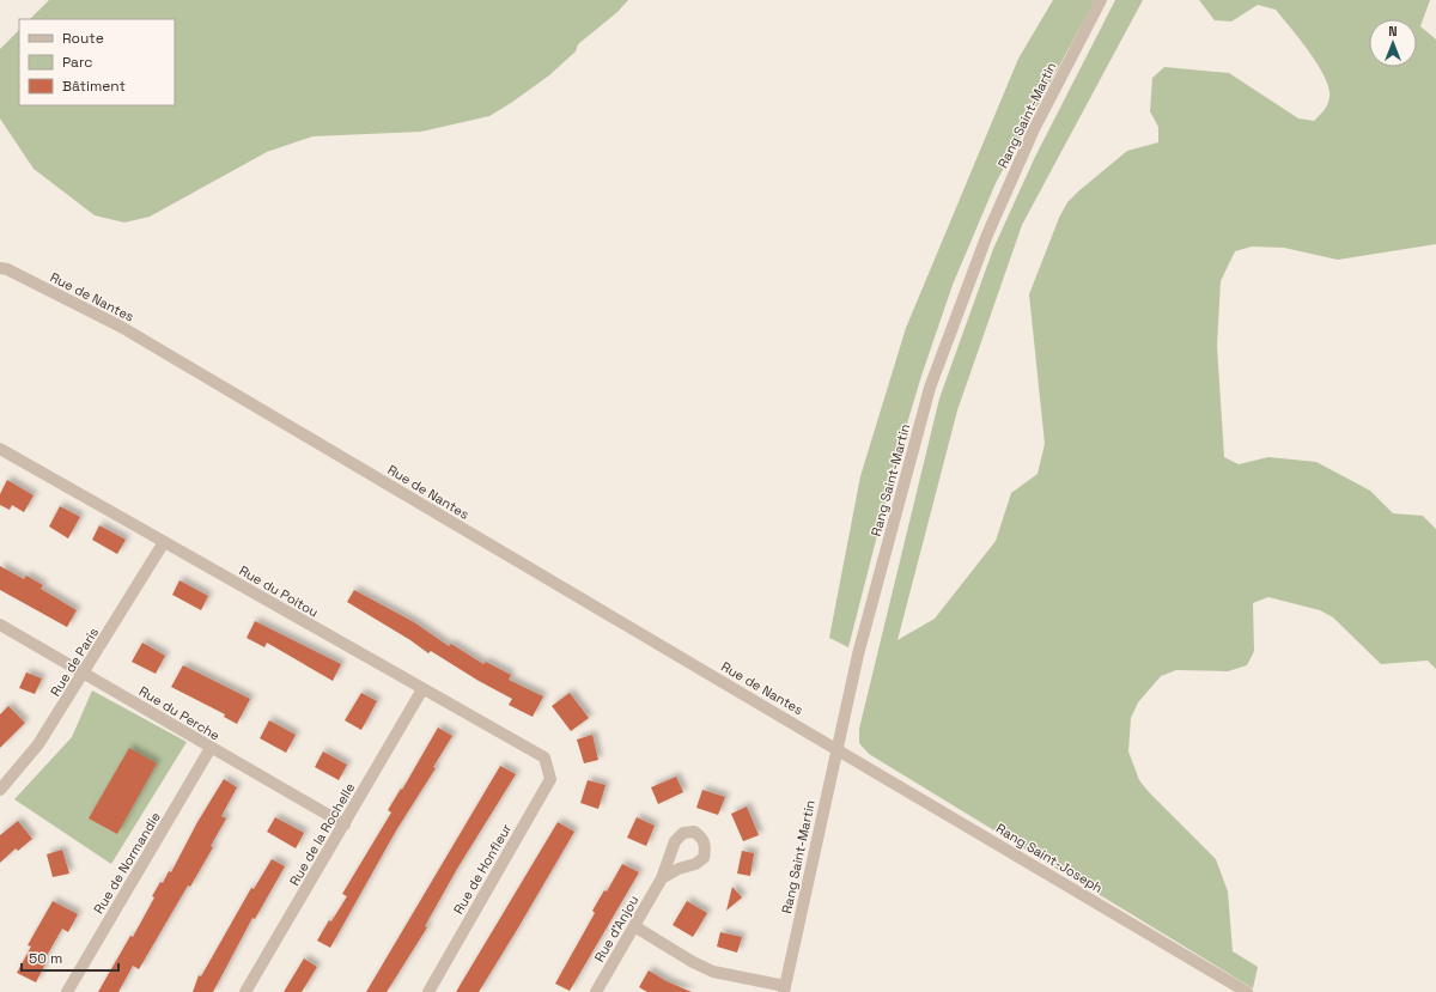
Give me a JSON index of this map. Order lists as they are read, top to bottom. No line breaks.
{"streets":{"street":["Rang Saint-Martin","Rue de Nantes","Rue du Poitou","Rue de Paris","Rue du Perche","Rue de la Rochelle","Rang Saint-Joseph","Rue de Normandie","Rue de Honfleur","Rue d'Anjou"]},"crossings":[["Rang Saint-Martin","Rue de Nantes"],["Rang Saint-Martin","Rang Saint-Joseph"],["Rue de Nantes","Rang Saint-Joseph"],["Rue du Poitou","Rue de Paris"],["Rue du Poitou","Rue de la Rochelle"],["Rue du Poitou","Rue de Honfleur"],["Rue de Paris","Rue du Perche"],["Rue du Perche","Rue de la Rochelle"],["Rue du Perche","Rue de Normandie"]],"legend":["Route","Parc","Bâtiment"],"scale_bar":"50 m","north":"top"}
